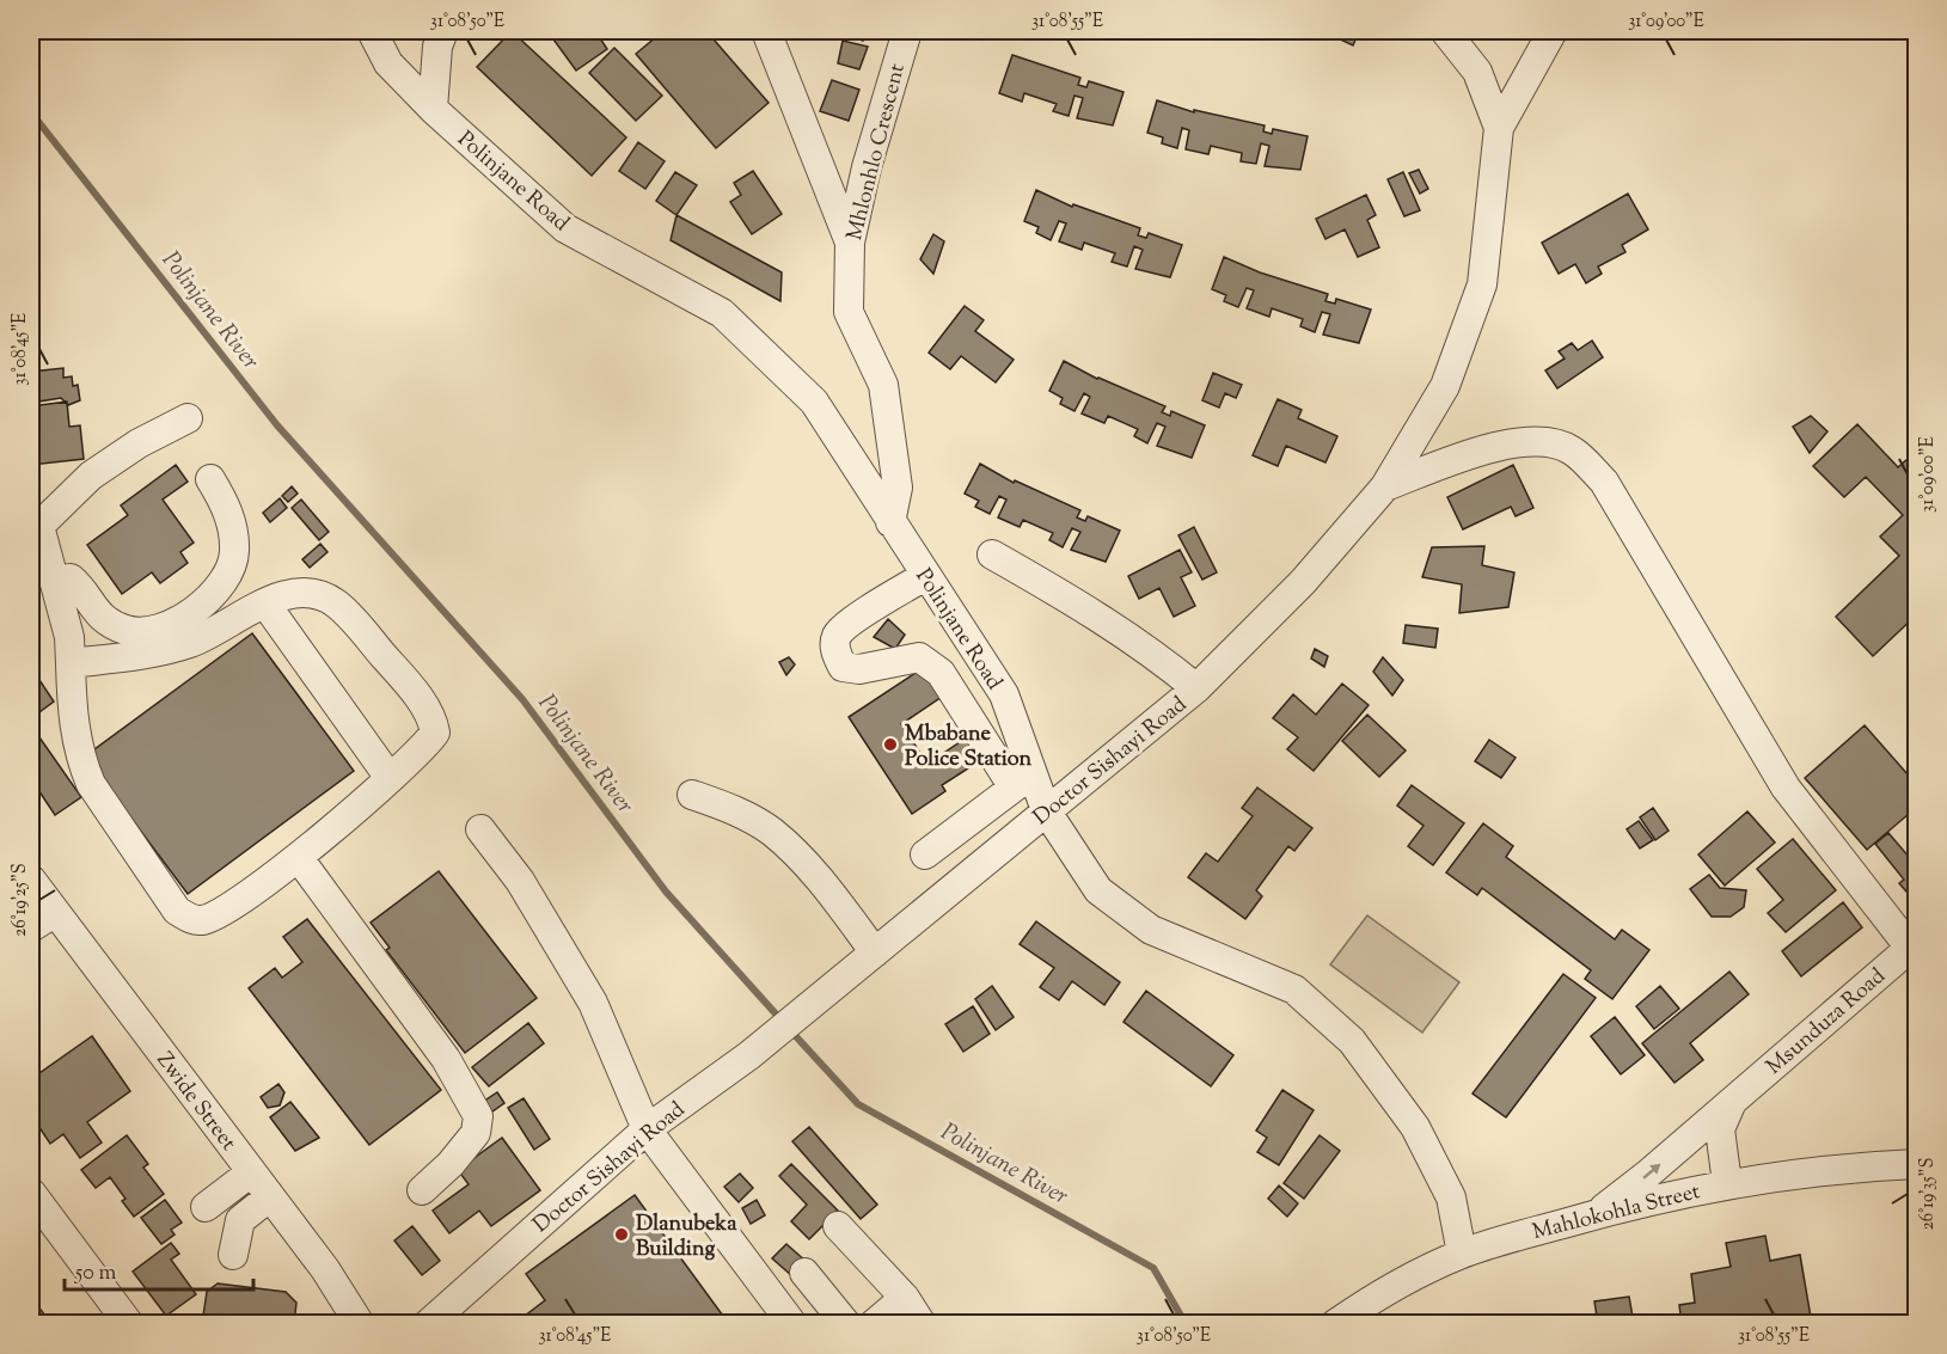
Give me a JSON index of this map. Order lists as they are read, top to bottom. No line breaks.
{"streets":{"street":["Mhlonhlo Crescent","Polinjane Road","Doctor Sishayi Road","Msunduza Road","Zwide Street","Mahlokohla Street"]},"crossings":[["Mhlonhlo Crescent","Polinjane Road"],["Polinjane Road","Doctor Sishayi Road"],["Polinjane Road","Mahlokohla Street"],["Msunduza Road","Mahlokohla Street"]],"one_way":["Msunduza Road"],"water":["Polinjane River"],"places":["Mbabane Police Station","Dlanubeka Building"],"scale_bar":"50 m","coordinates":["31°08'50\"E","31°08'55\"E","31°09'00\"E","31°08'45\"E","26°19'25\"S","26°19'35\"S"]}
